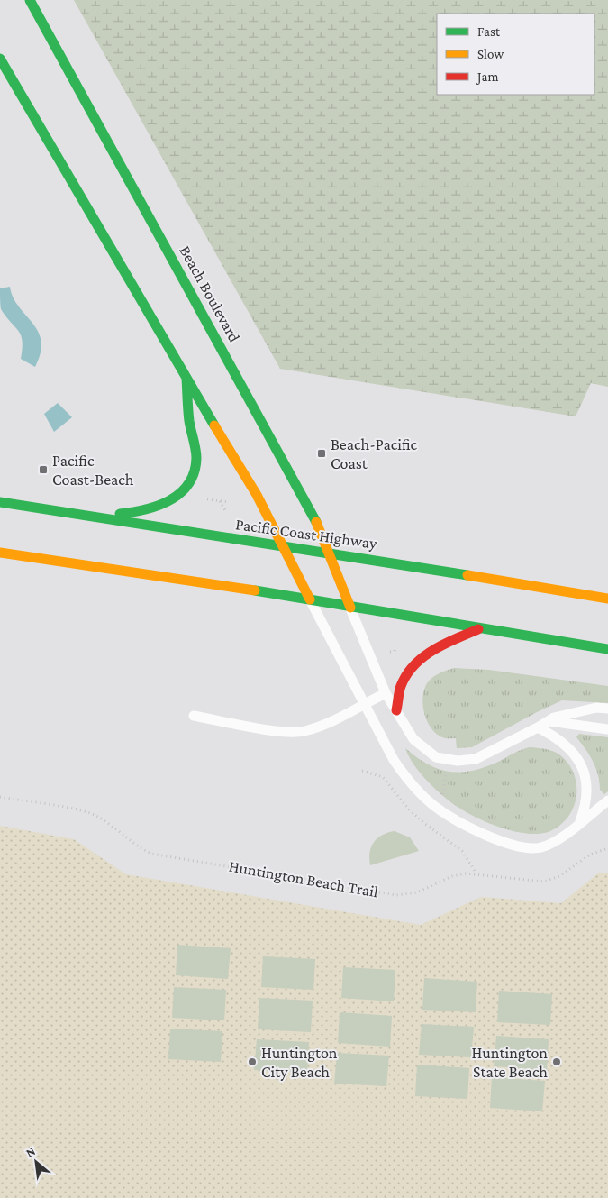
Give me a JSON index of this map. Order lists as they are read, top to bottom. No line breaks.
{"streets":{"main road":["Beach Boulevard","Pacific Coast Highway"],"path":["Huntington Beach Trail"]},"crossings":[["Beach Boulevard","Pacific Coast Highway"]],"places":{"transit":["Beach-Pacific Coast","Pacific Coast-Beach"],"other":["Huntington City Beach","Huntington State Beach"]},"legend":["Fast","Slow","Jam"],"north":"top left"}
